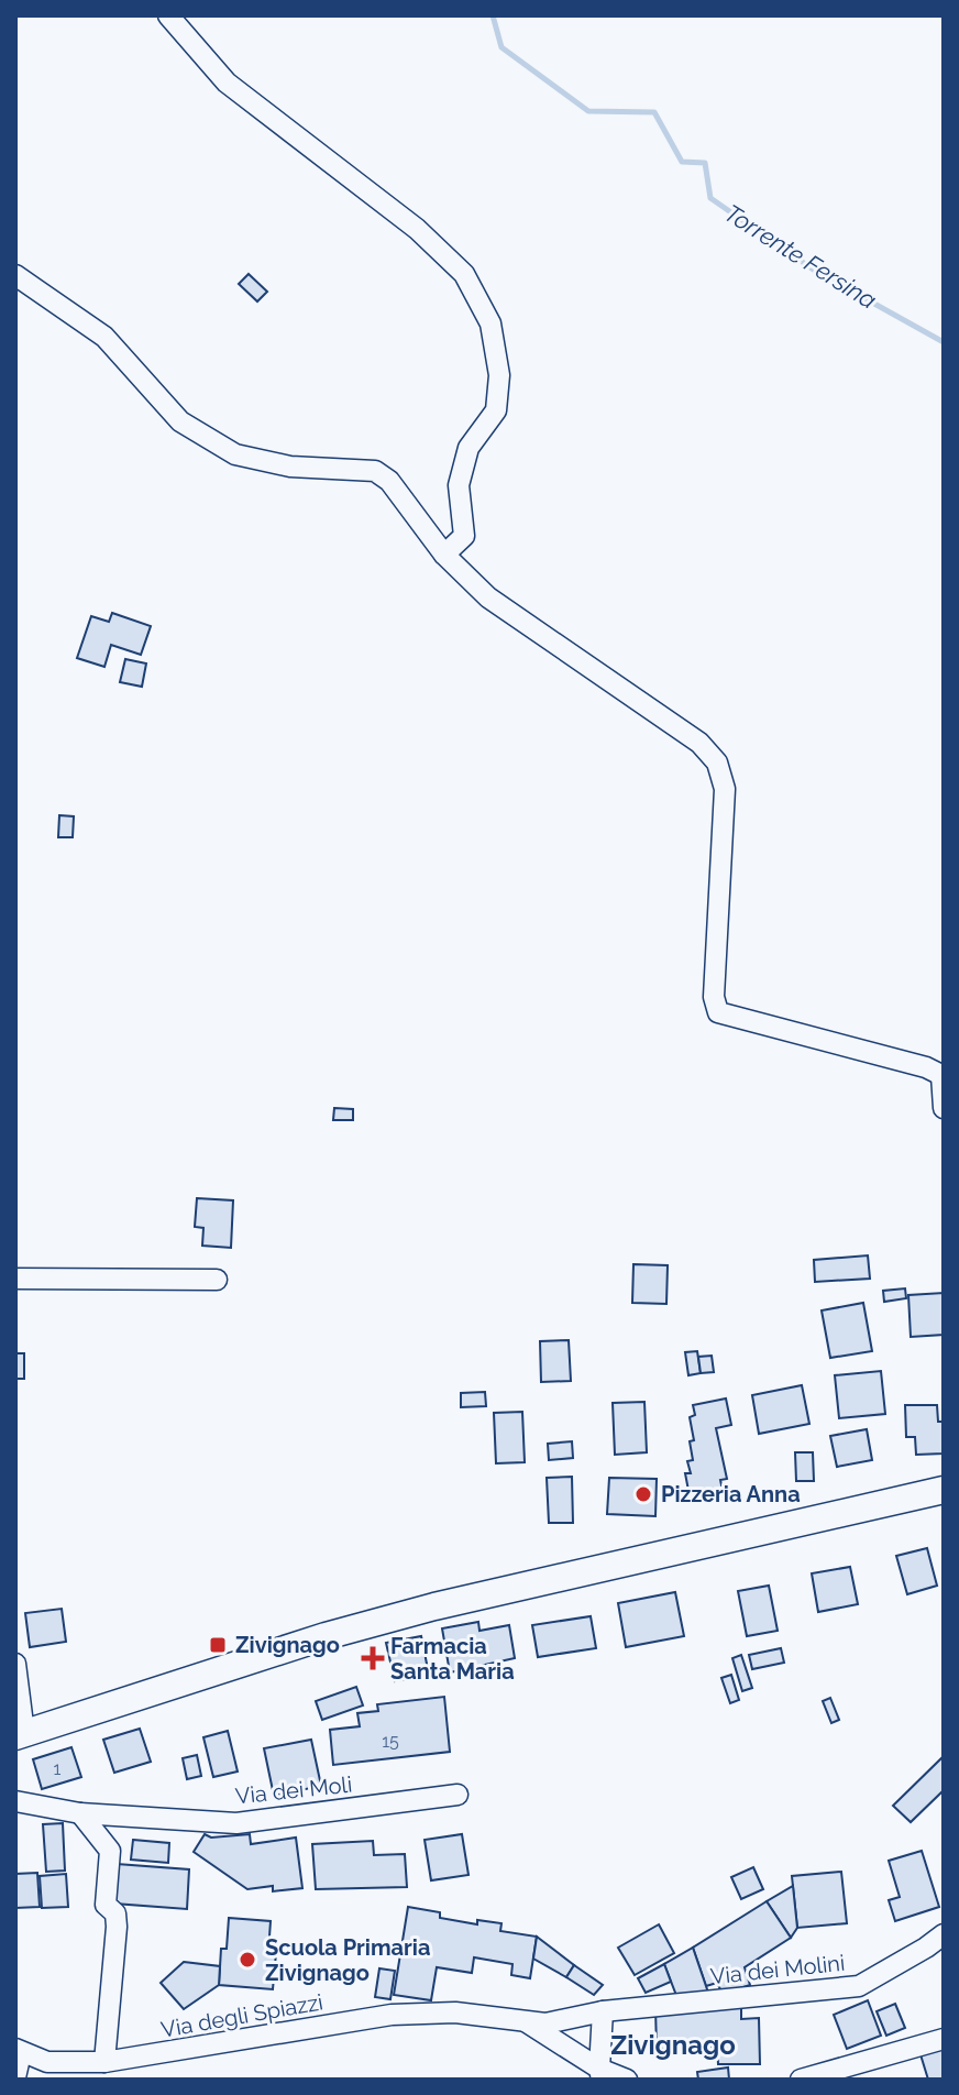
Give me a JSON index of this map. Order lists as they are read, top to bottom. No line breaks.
{"streets":{"street":["Via dei Moli","Via dei Molini","Via degli Spiazzi"]},"crossings":[["Via dei Molini","Via degli Spiazzi"]],"districts":["Zivignago"],"water":["Torrente Fersina"],"places":{"other":["Pizzeria Anna","Scuola Primaria Zivignago"],"transit":["Zivignago"],"health":["Farmacia Santa Maria"]},"house_numbers":["15","1"]}
